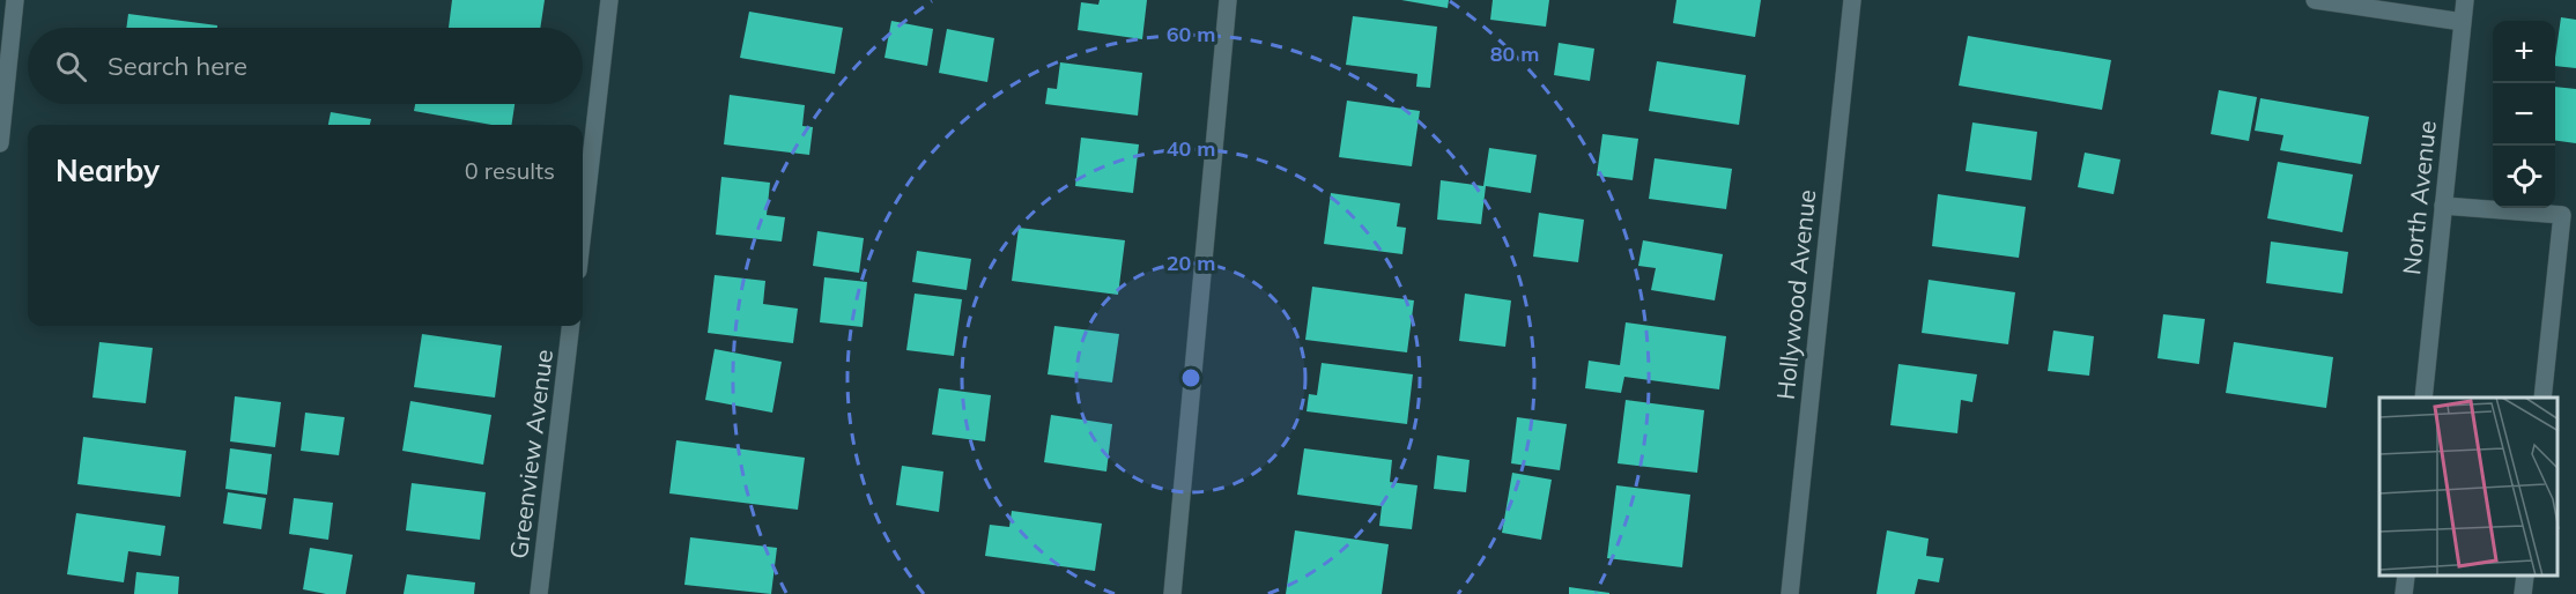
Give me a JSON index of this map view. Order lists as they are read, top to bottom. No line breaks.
{"streets":{"street":["North Avenue","Hollywood Avenue","Greenview Avenue"]},"page":{"map_buttons":["+","−"],"search":"Search here","heading":["Nearby","0 results"]},"rings":["60 m","80 m","40 m","20 m"]}
